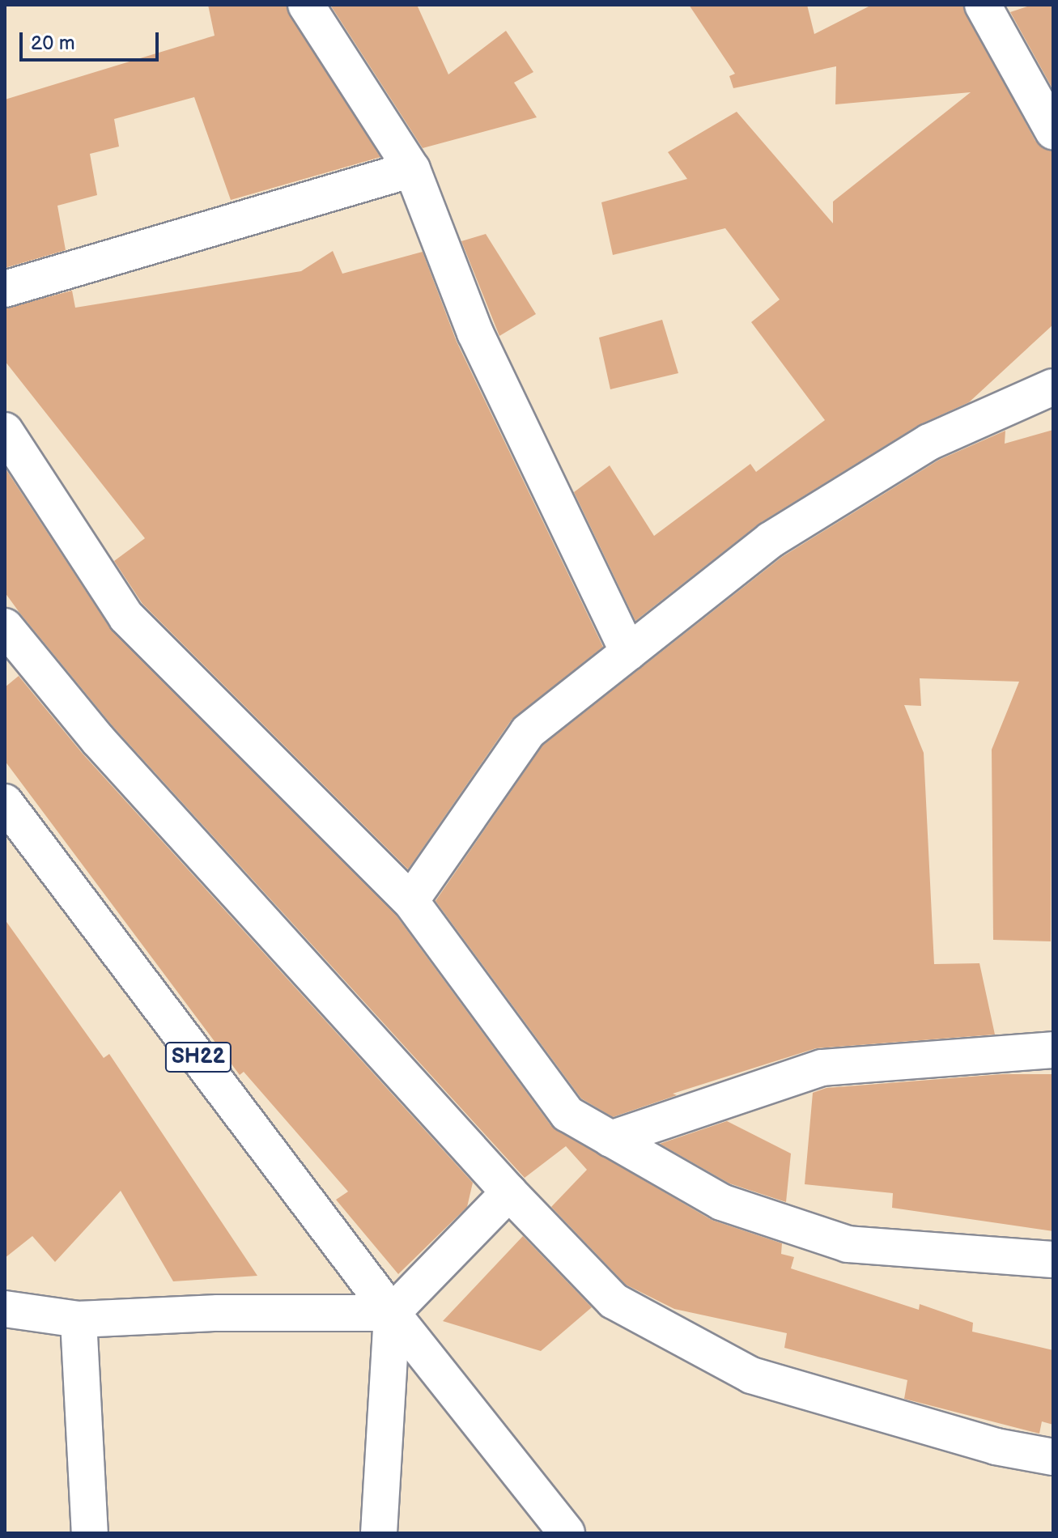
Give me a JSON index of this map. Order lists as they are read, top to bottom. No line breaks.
{"streets":{"street":["SH22"]},"scale_bar":"20 m"}
